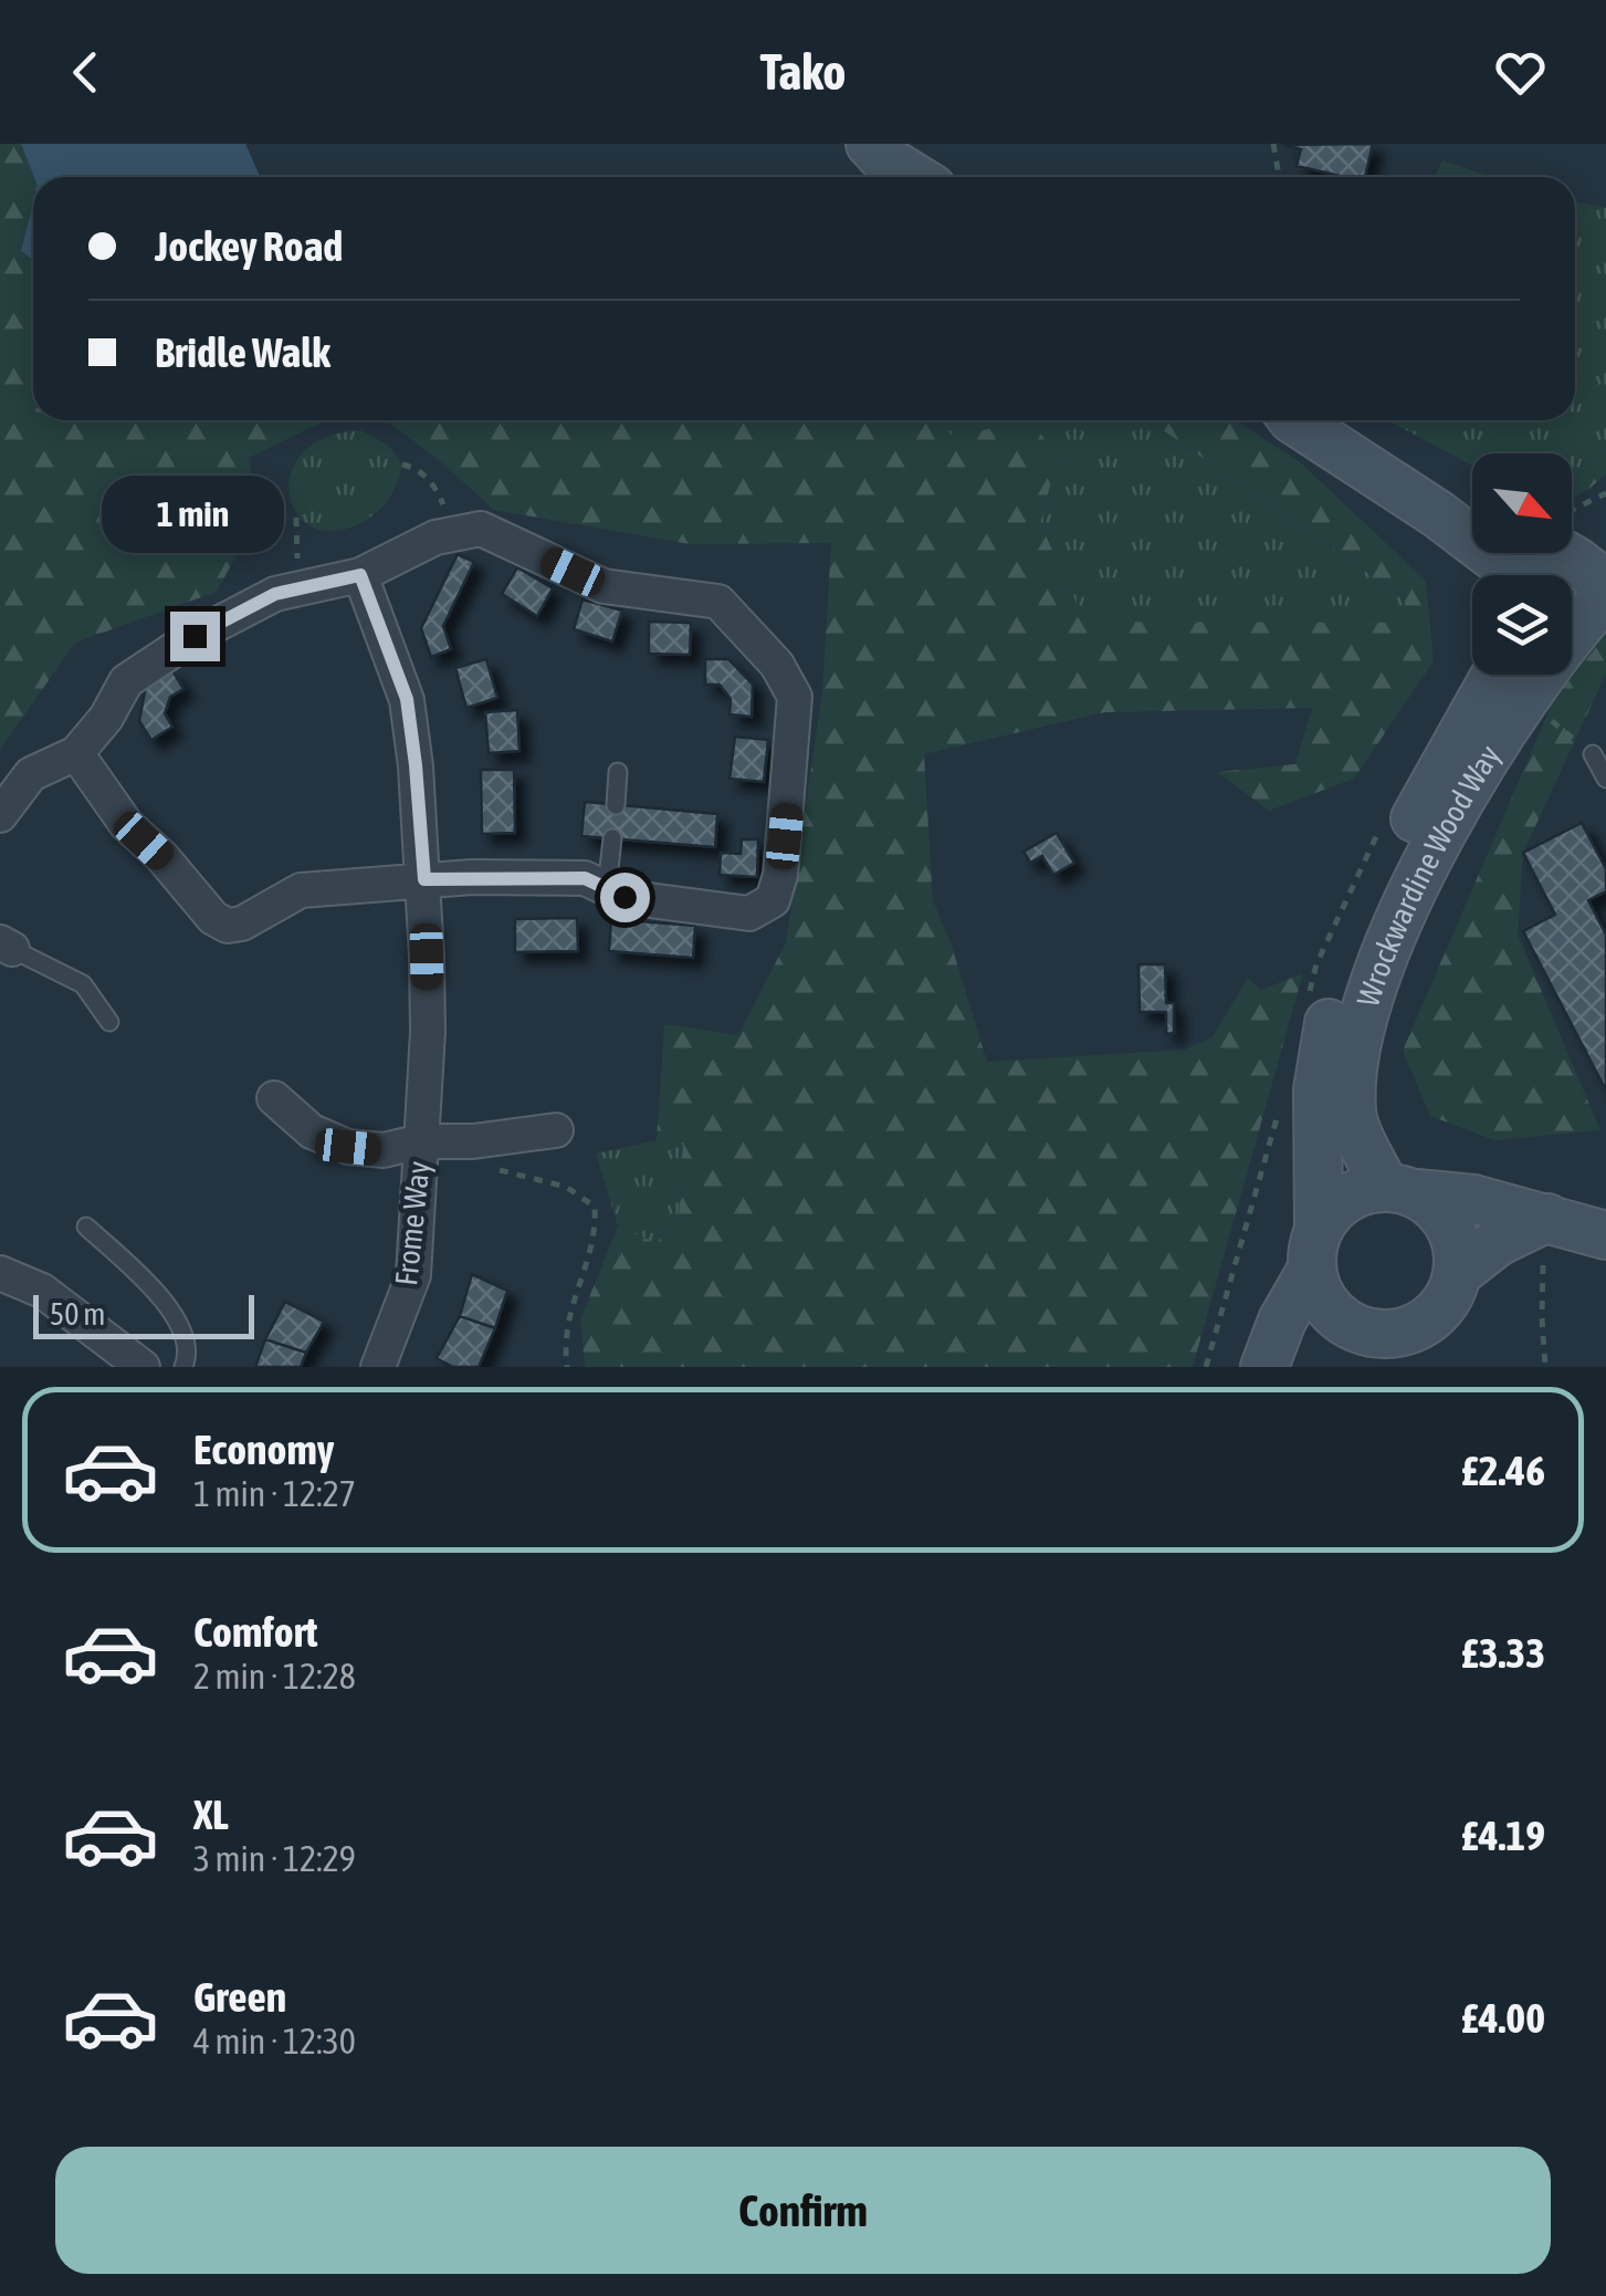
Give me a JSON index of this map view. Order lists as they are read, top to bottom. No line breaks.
{"streets":{"main road":["Wrockwardine Wood Way"],"street":["Frome Way"]},"scale_bar":"50 m","north":"bottom right","page":{"header":"Tako","banner":["Jockey Road","Bridle Walk"],"bubble":"1 min","scale":"50 m","list":[{"name":"Economy","note":"1 min · 12:27","value":"£2.46"},{"name":"Comfort","note":"2 min · 12:28","value":"£3.33"},{"name":"XL","note":"3 min · 12:29","value":"£4.19"},{"name":"Green","note":"4 min · 12:30","value":"£4.00"}],"buttons":"Confirm"}}
